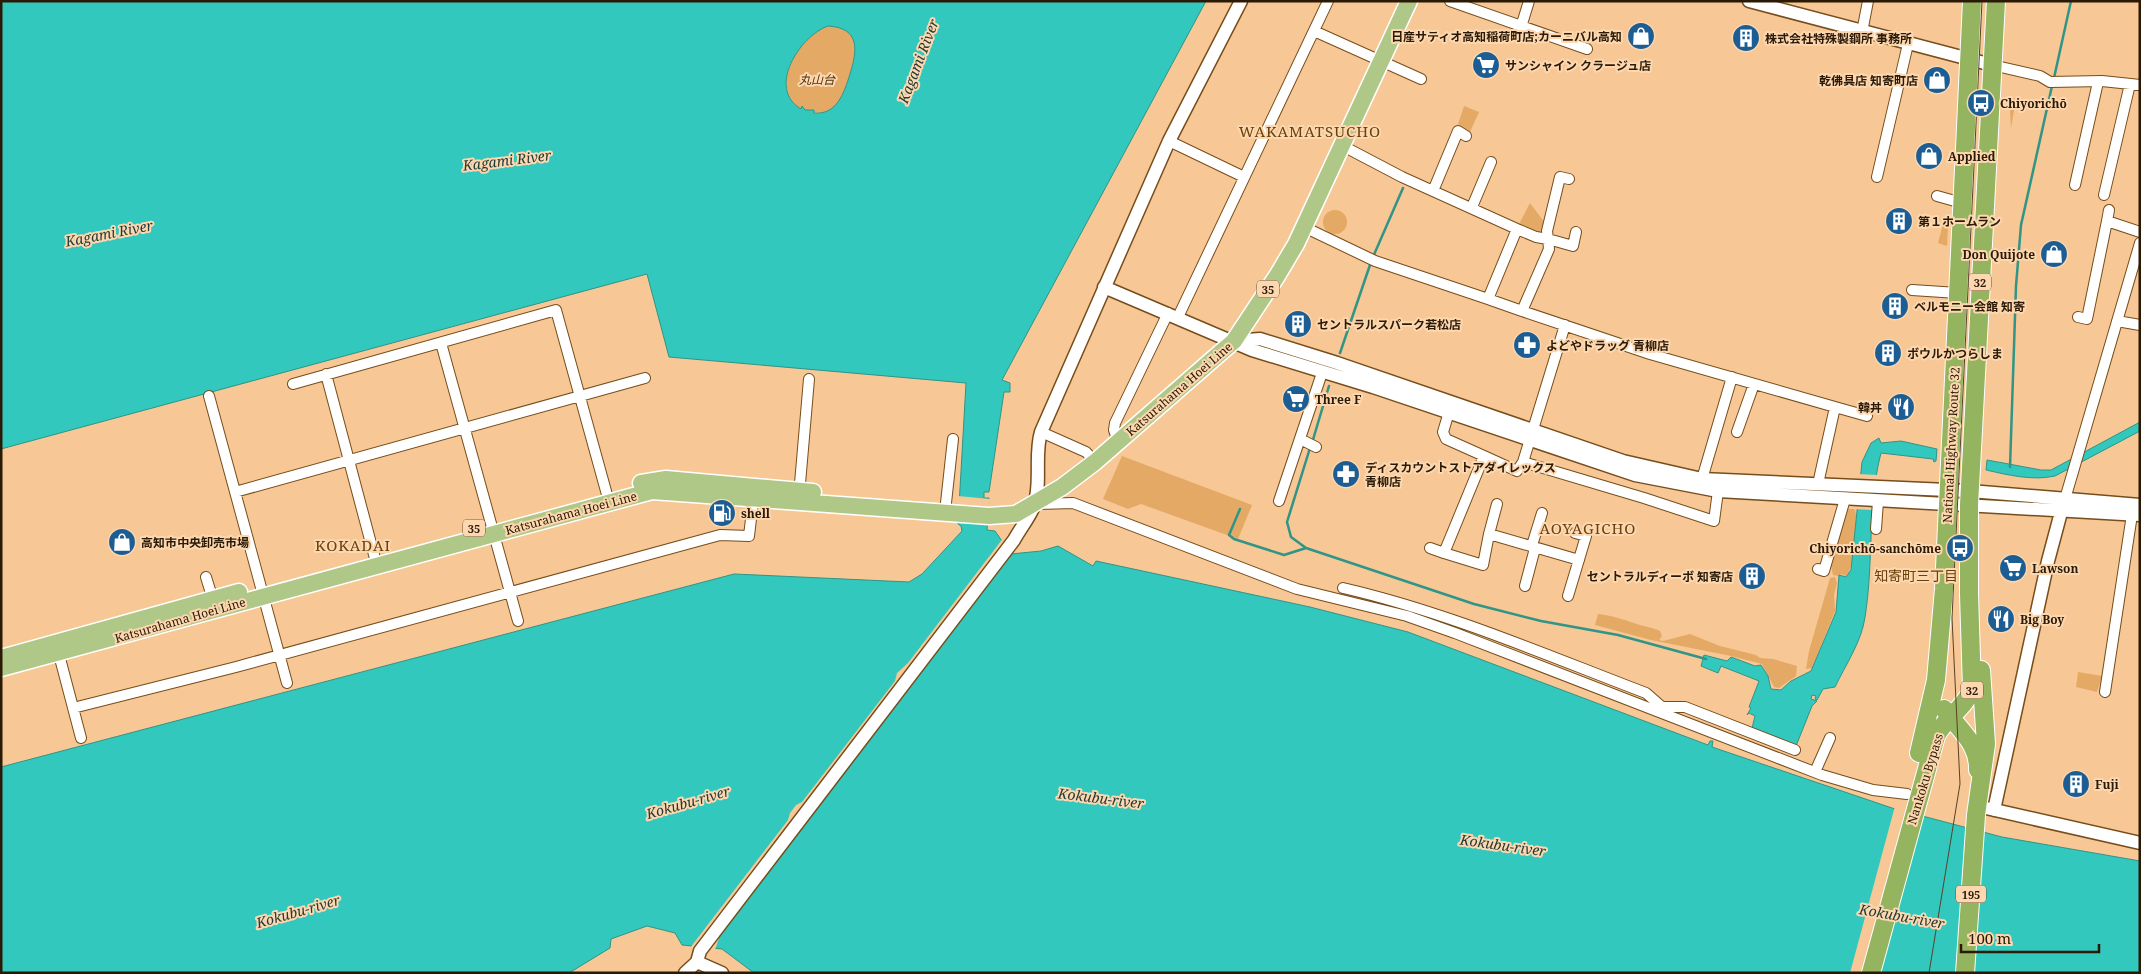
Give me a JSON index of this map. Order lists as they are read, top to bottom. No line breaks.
{"streets":{"highway":["32","National Highway Route 32","Nankoku Bypass","195"],"main road":["35","Katsurahama Hoei Line"]},"crossings":[["National Highway Route 32","Nankoku Bypass"],["National Highway Route 32","195"],["Nankoku Bypass","195"]],"districts":["WAKAMATSUCHO","AOYAGICHO","KOKADAI","知寄町三丁目"],"water":["Kagami River","Kokubu-river"],"parks":["丸山台"],"places":{"shop":["日産サティオ高知稲荷町店;カーニバル高知","乾佛具店 知寄町店","Applied","Don Quijote","高知市中央卸売市場"],"building":["株式会社特殊製鋼所 事務所","第１ホームラン","ベルモニー会館 知寄","セントラルスパーク若松店","ボウルかつらしま","セントラルディーボ 知寄店","Fuji"],"supermarket":["サンシャイン クラージュ店","Three F","Lawson"],"bus stop":["Chiyorichō","Chiyorichō-sanchōme"],"pharmacy":["よどやドラッグ 青柳店","ディスカウントストアダイレックス 青柳店"],"restaurant":["韓丼","Big Boy"],"fuel station":["shell"]},"scale_bar":"100 m"}
